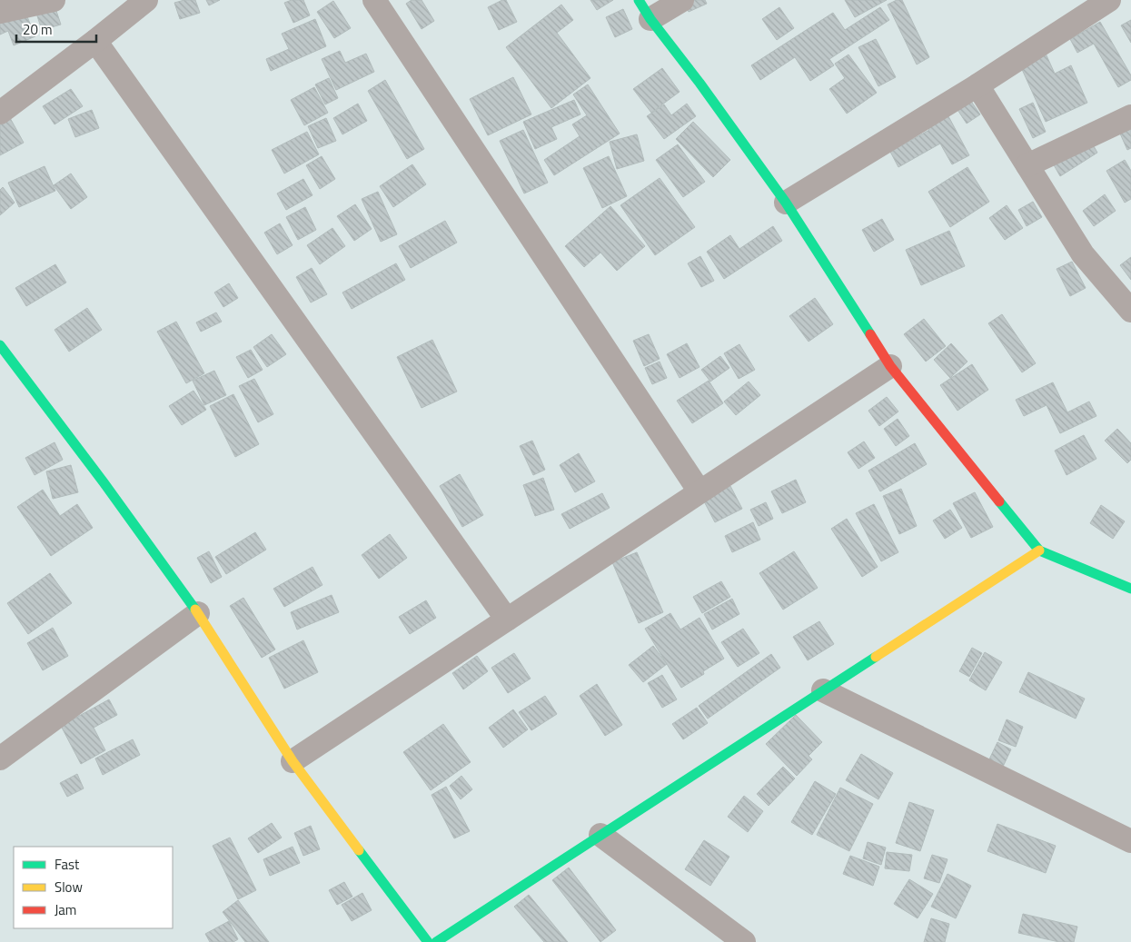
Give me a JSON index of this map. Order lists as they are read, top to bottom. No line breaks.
{"legend":["Fast","Slow","Jam"],"scale_bar":"20 m"}
